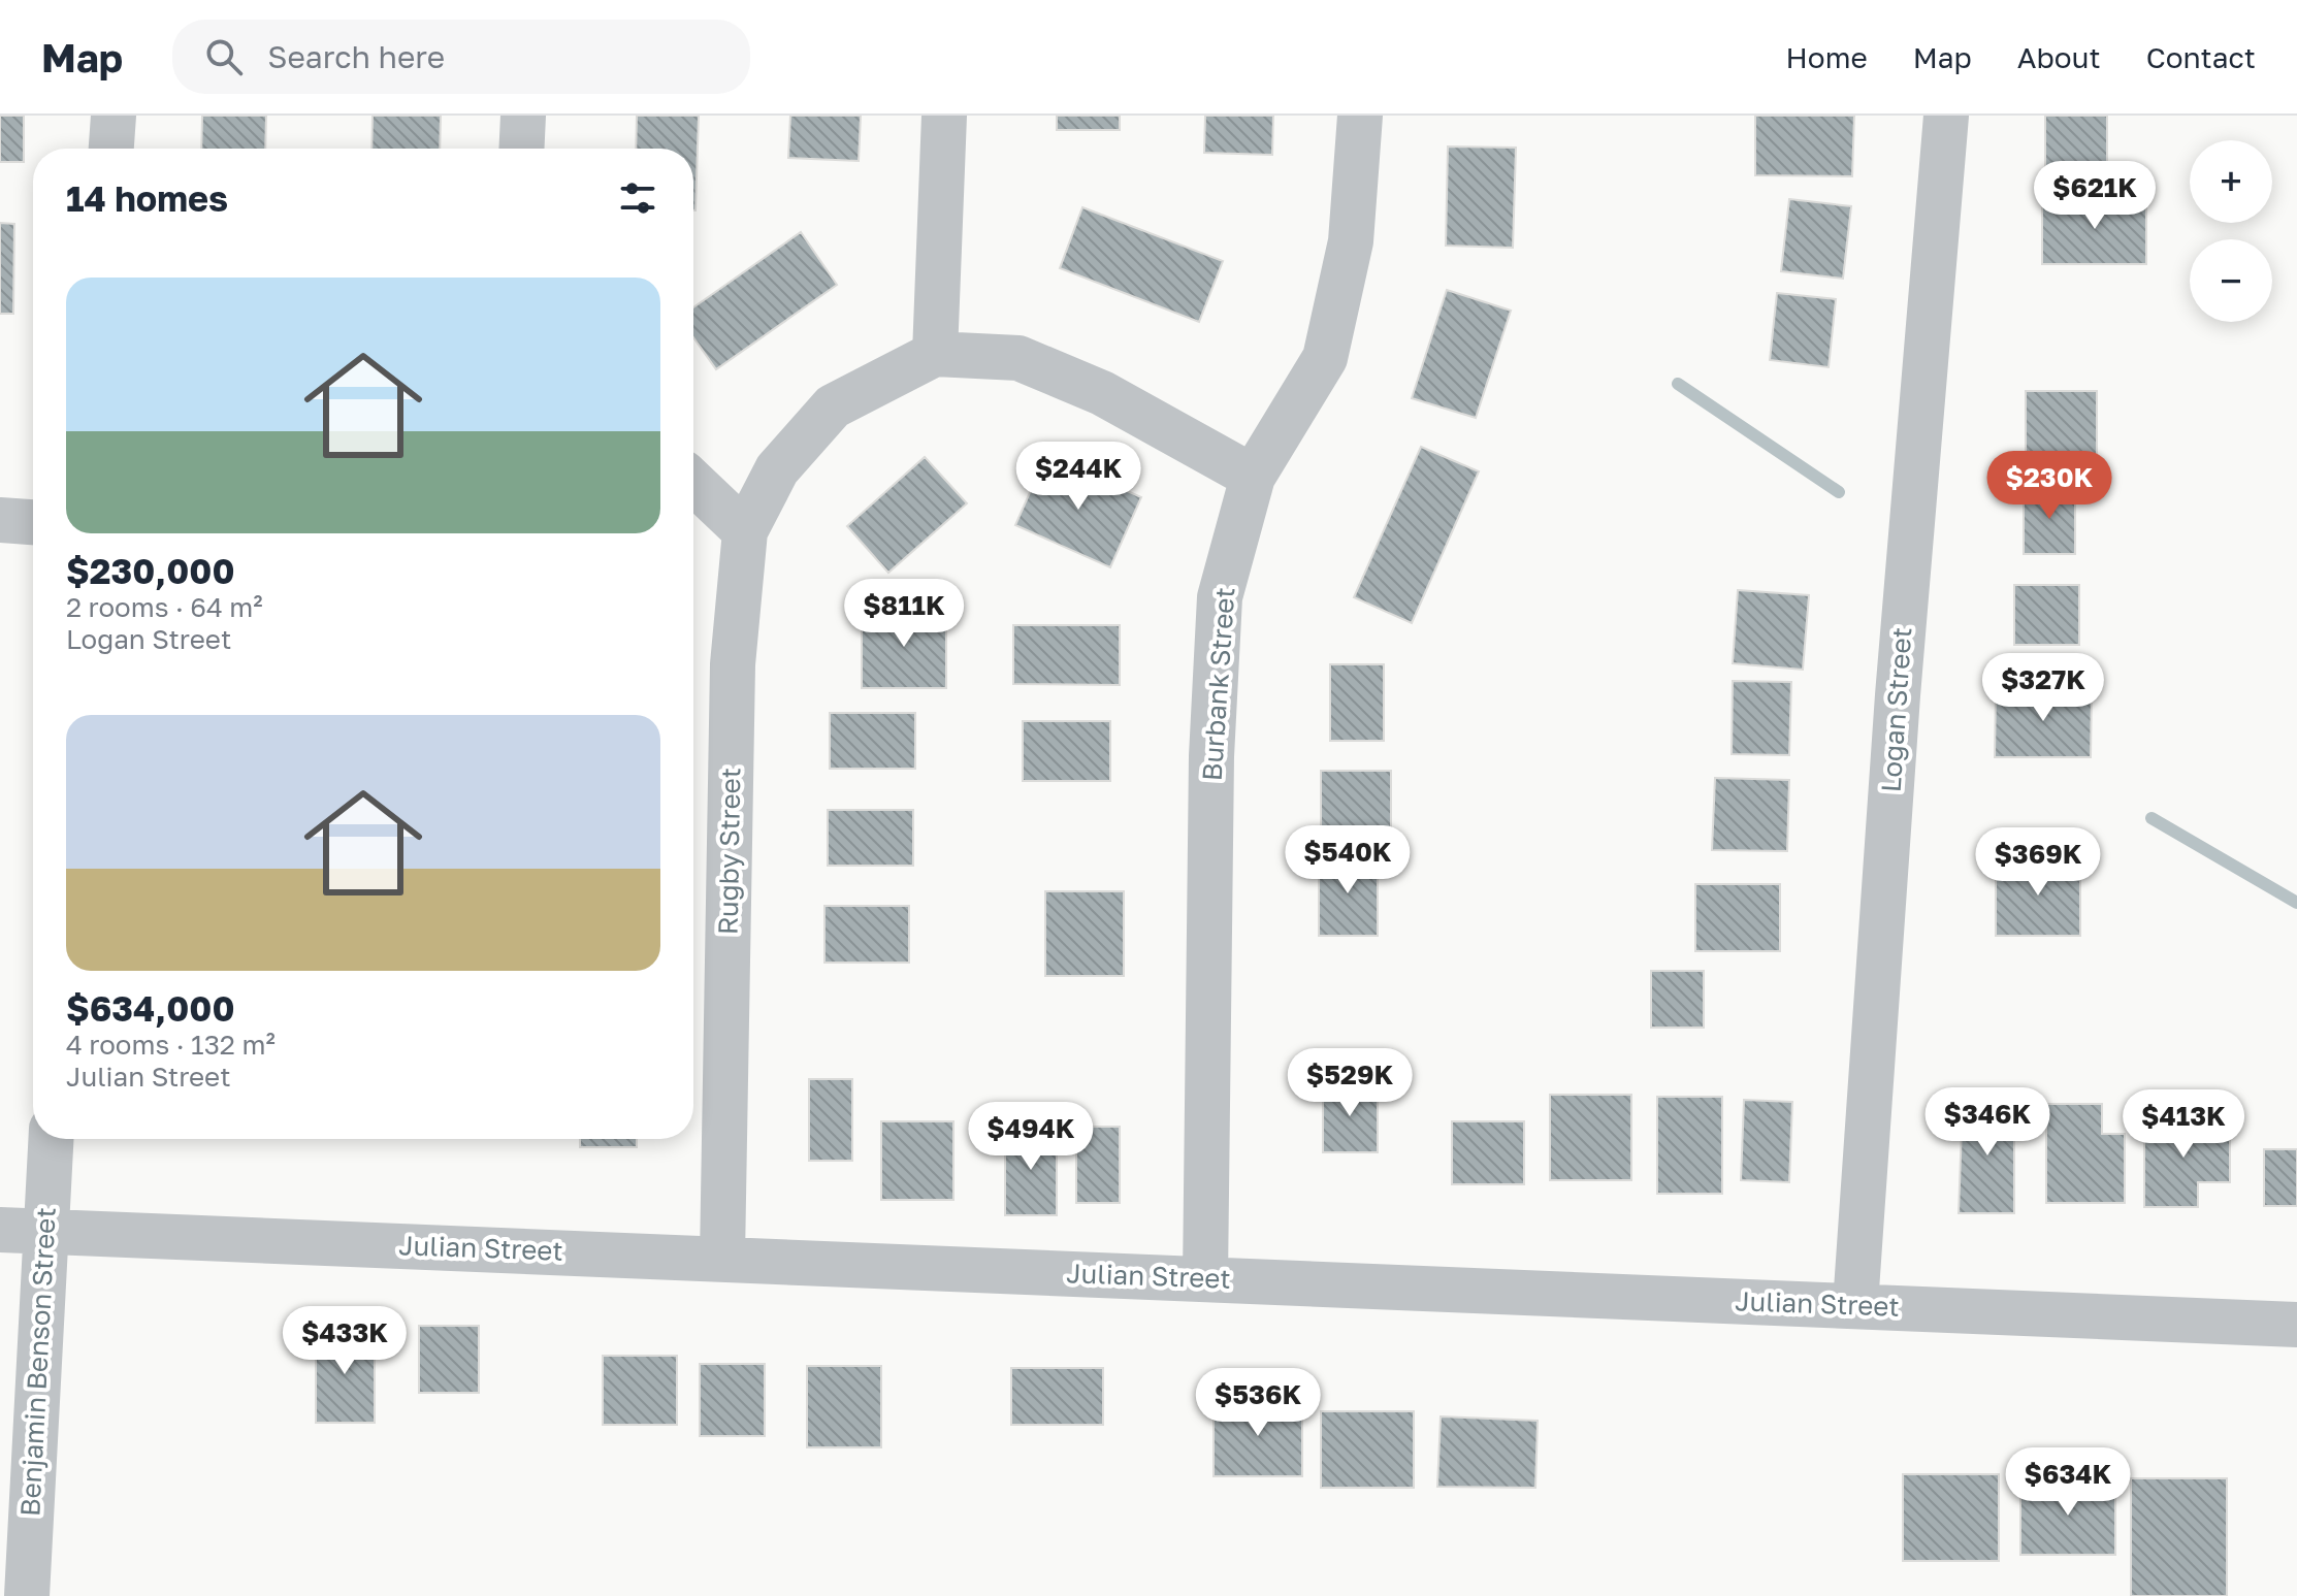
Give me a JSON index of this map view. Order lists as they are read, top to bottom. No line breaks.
{"streets":{"street":["Burbank Street","Logan Street","Rugby Street","Julian Street","Benjamin Benson Street"]},"crossings":[["Burbank Street","Julian Street"],["Logan Street","Julian Street"],["Rugby Street","Julian Street"],["Julian Street","Benjamin Benson Street"]],"page":{"header":"Map","search":"Search here","nav":["Home","Map","About","Contact"],"map_buttons":["+","−"],"heading":"14 homes","price":["$621K","$244K","$230K","$811K","$327K","$540K","$369K","$529K","$346K","$413K","$494K","$433K","$536K","$634K"],"list":[{"name":"$230,000","note":"2 rooms · 64 m² · Logan Street"},{"name":"$634,000","note":"4 rooms · 132 m² · Julian Street"}]}}
